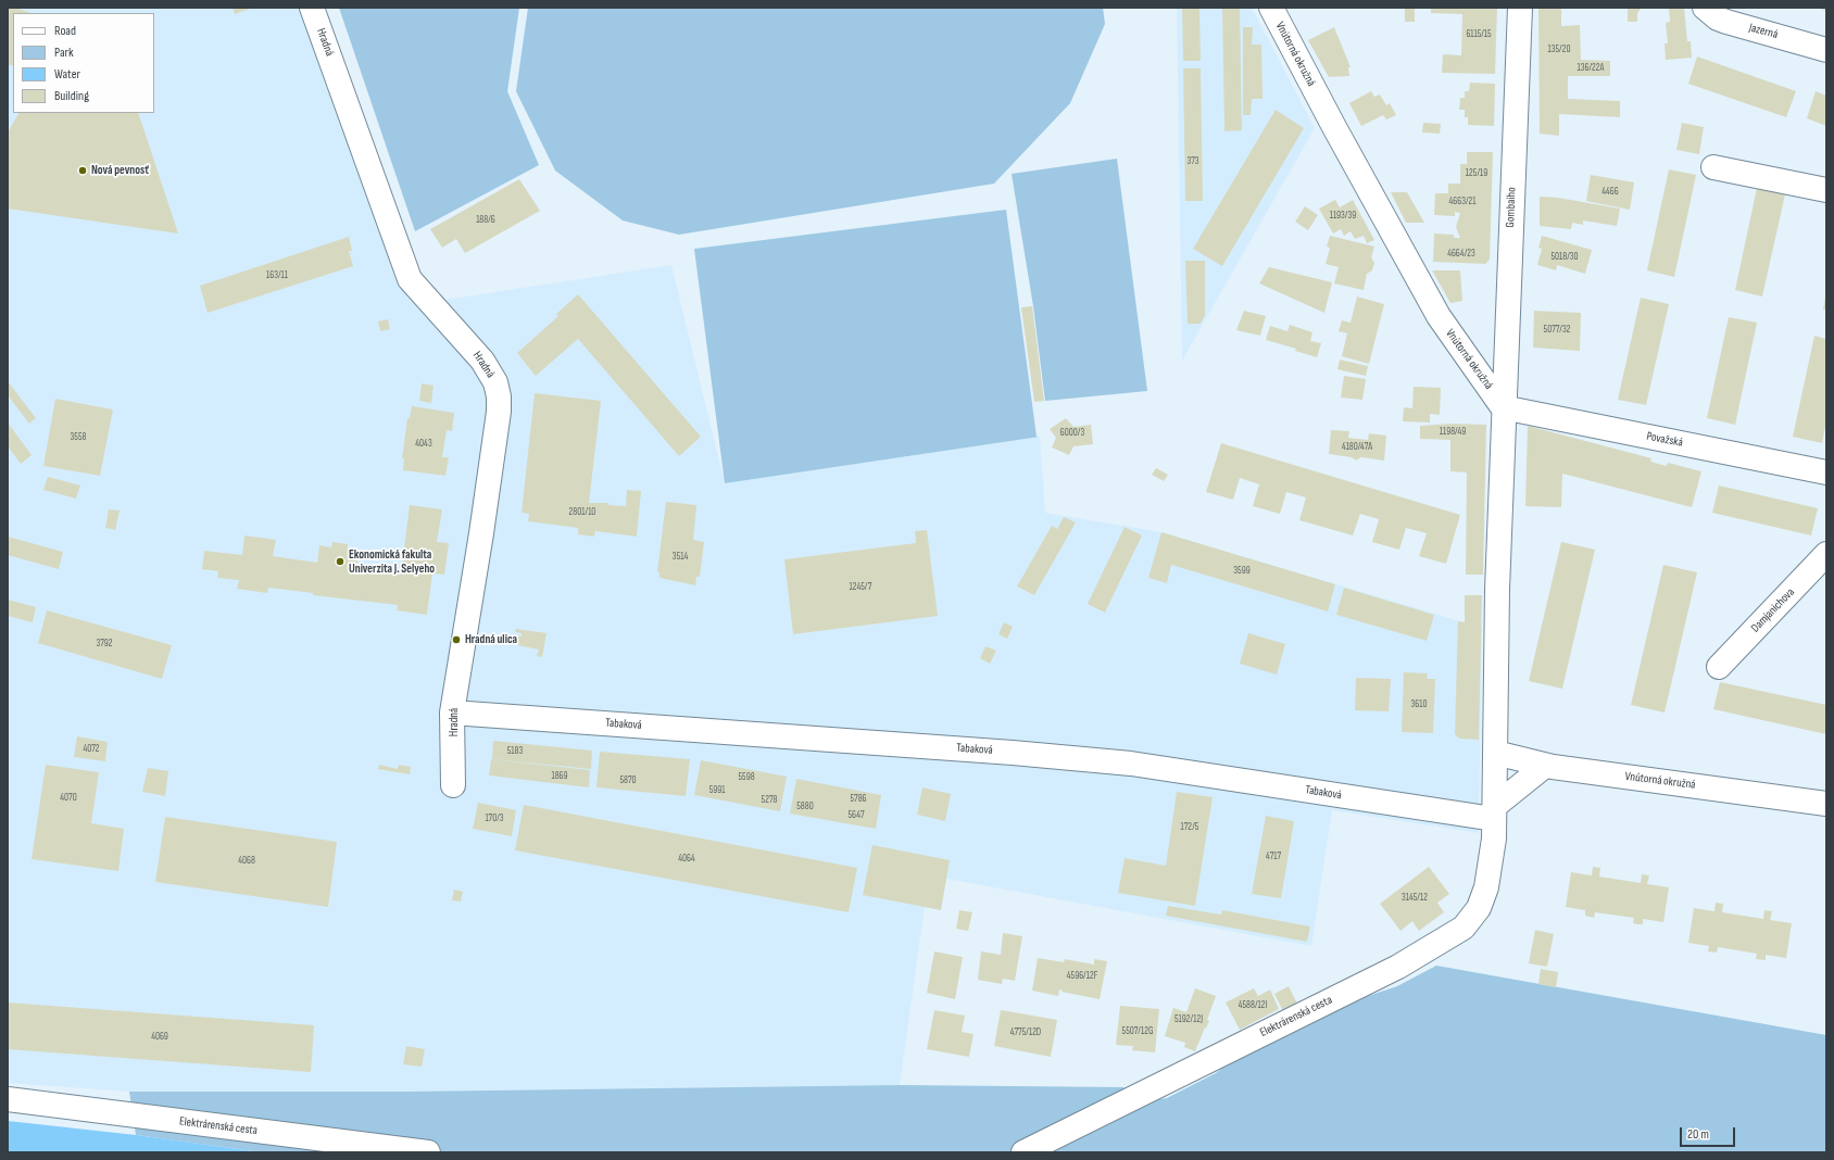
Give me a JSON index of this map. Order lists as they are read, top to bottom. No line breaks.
{"streets":{"street":["Jazerná","Hradná","Vnútorná okružná","Gombaiho","Považská","Damjanichova","Tabaková","Elektrárenská cesta"]},"crossings":[["Hradná","Tabaková"],["Vnútorná okružná","Gombaiho"],["Vnútorná okružná","Považská"],["Gombaiho","Považská"],["Tabaková","Elektrárenská cesta"]],"places":["Nová pevnosť","Ekonomická fakulta Univerzita J. Selyeho","Hradná ulica"],"house_numbers":["6115/15","135/20","136/22A","373","125/19","4466","4663/21","1193/39","188/6","4664/23","5018/30","163/11","5077/32","1198/49","6000/3","3558","4043","4180/47A","2801/10","3514","3599","1245/7","3792","3610","4072","5183","1869","5598","5870","5991","4070","5786","5278","5880","5647","170/3","172/5","4717","4064","4068","3145/12","4596/12F","4588/12I","5192/12J","5507/12G","4775/12D","4069"],"legend":["Road","Park","Water","Building"],"scale_bar":"20 m"}
